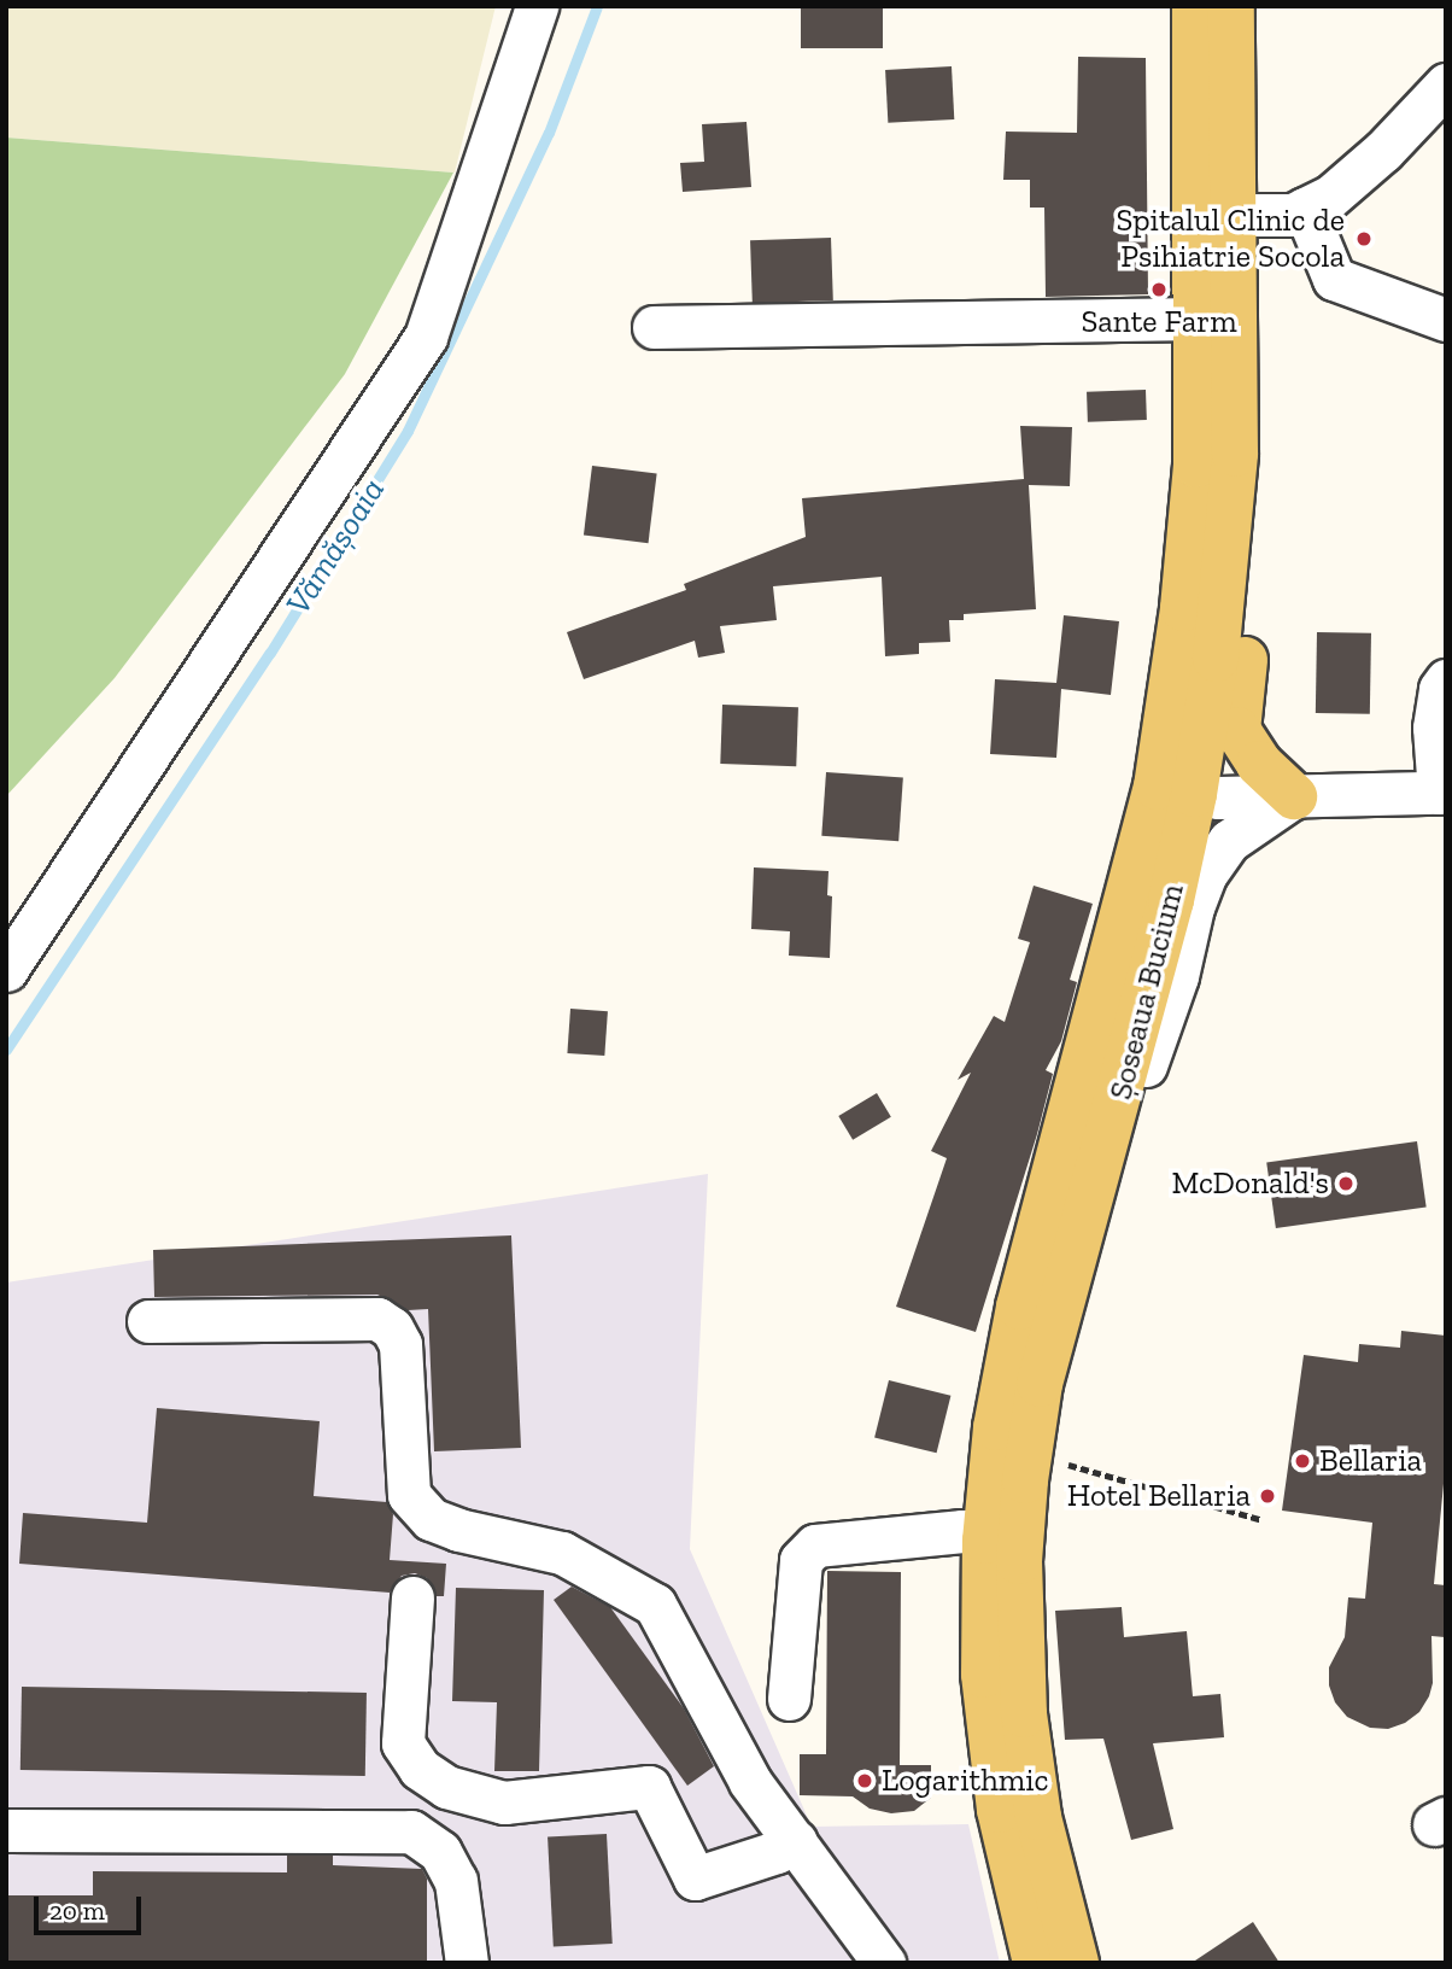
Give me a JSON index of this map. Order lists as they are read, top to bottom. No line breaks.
{"streets":{"main road":["Șoseaua Bucium"]},"water":["Vămășoaia"],"places":["Spitalul Clinic de Psihiatrie Socola","Sante Farm","McDonald's","Bellaria","Hotel Bellaria","Logarithmic"],"scale_bar":"20 m"}
